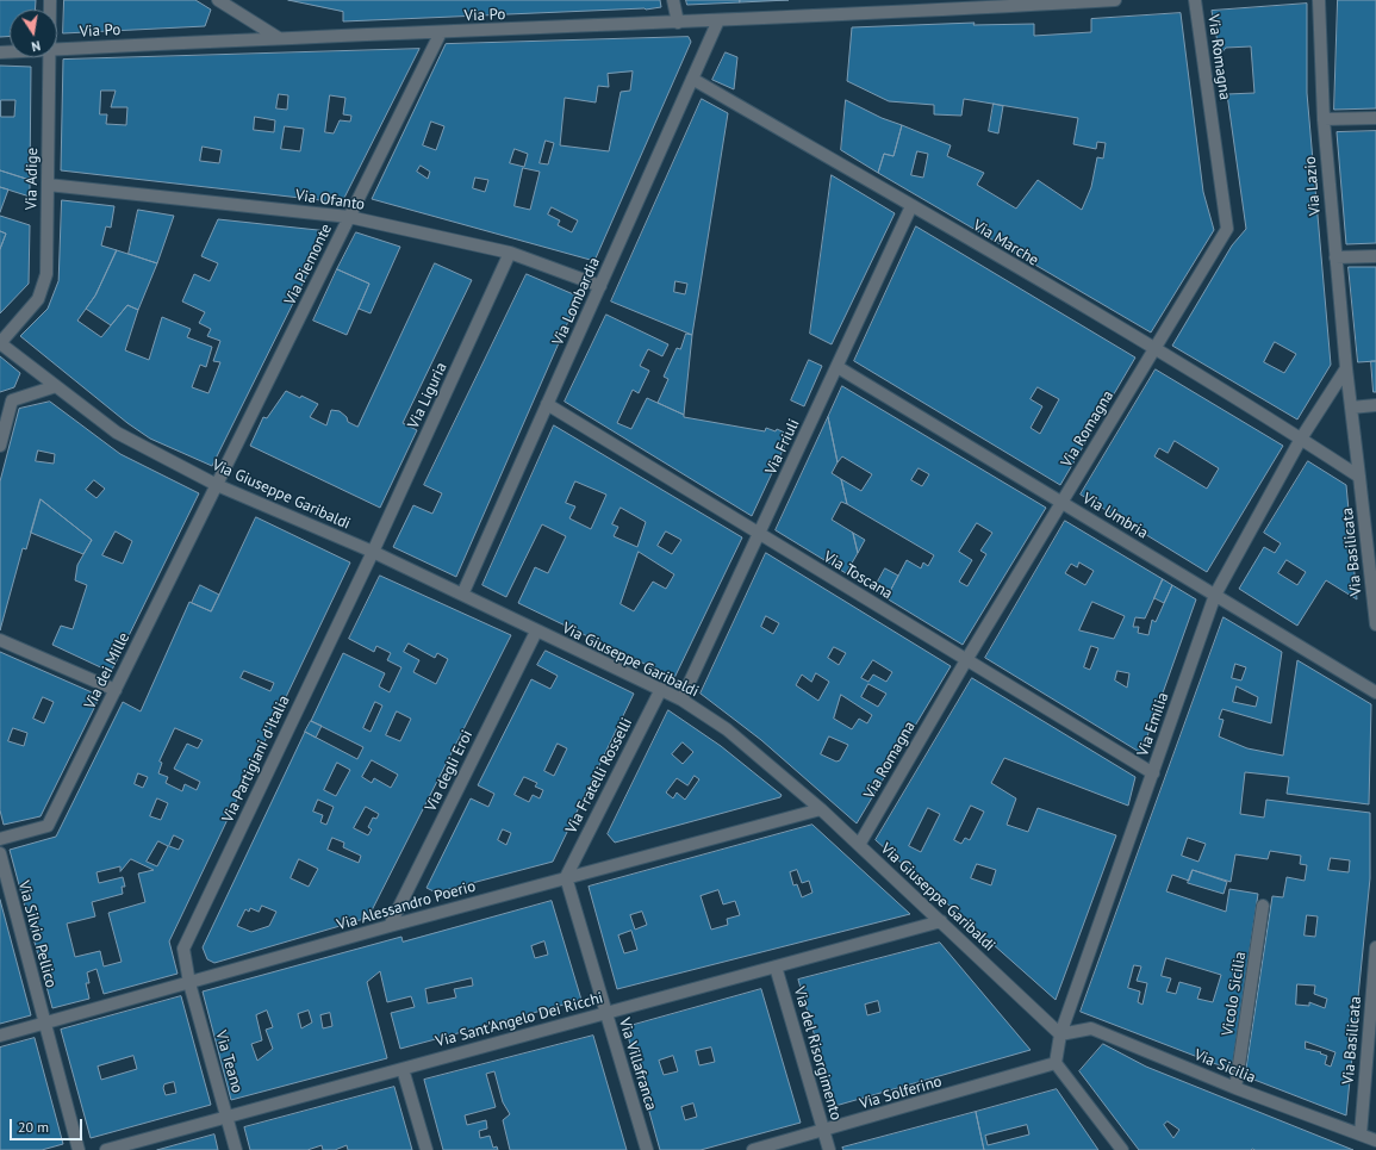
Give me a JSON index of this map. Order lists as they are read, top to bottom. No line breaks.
{"streets":{"street":["Via Po","Via Romagna","Via Adige","Via Lazio","Via Ofanto","Via Marche","Via Piemonte","Via Lombardia","Via Liguria","Via Friuli","Via Giuseppe Garibaldi","Via Umbria","Via Basilicata","Via Toscana","Via dei Mille","Via Emilia","Via Partigiani d'Italia","Via degli Eroi","Via Fratelli Rosselli","Via Alessandro Poerio","Via Silvio Pellico","Vicolo Sicilia","Via Sant'Angelo Dei Ricchi","Via del Risorgimento","Via Teano","Via Villafranca","Via Sicilia","Via Solferino"]},"crossings":[["Via Po","Via Piemonte"],["Via Po","Via Lombardia"],["Via Romagna","Via Marche"],["Via Romagna","Via Giuseppe Garibaldi"],["Via Romagna","Via Umbria"],["Via Romagna","Via Toscana"],["Via Adige","Via Ofanto"],["Via Adige","Via Giuseppe Garibaldi"],["Via Lazio","Via Basilicata"],["Via Lazio","Via Emilia"],["Via Ofanto","Via Piemonte"],["Via Ofanto","Via Lombardia"],["Via Ofanto","Via Liguria"],["Via Marche","Via Lombardia"],["Via Marche","Via Friuli"],["Via Marche","Via Basilicata"],["Via Marche","Via Emilia"],["Via Piemonte","Via Giuseppe Garibaldi"],["Via Piemonte","Via dei Mille"],["Via Lombardia","Via Giuseppe Garibaldi"],["Via Lombardia","Via Toscana"],["Via Liguria","Via Giuseppe Garibaldi"],["Via Liguria","Via Partigiani d'Italia"],["Via Friuli","Via Giuseppe Garibaldi"],["Via Friuli","Via Umbria"],["Via Friuli","Via Toscana"],["Via Giuseppe Garibaldi","Via dei Mille"],["Via Giuseppe Garibaldi","Via Emilia"],["Via Giuseppe Garibaldi","Via Partigiani d'Italia"],["Via Giuseppe Garibaldi","Via degli Eroi"],["Via Giuseppe Garibaldi","Via Fratelli Rosselli"],["Via Giuseppe Garibaldi","Via Alessandro Poerio"],["Via Giuseppe Garibaldi","Via Sant'Angelo Dei Ricchi"],["Via Giuseppe Garibaldi","Via Sicilia"],["Via Umbria","Via Emilia"],["Via Basilicata","Via Sicilia"],["Via Toscana","Via Emilia"],["Via Emilia","Via Sicilia"],["Via Partigiani d'Italia","Via Alessandro Poerio"],["Via Partigiani d'Italia","Via Teano"],["Via degli Eroi","Via Alessandro Poerio"],["Via Fratelli Rosselli","Via Alessandro Poerio"],["Via Fratelli Rosselli","Via Villafranca"],["Via Alessandro Poerio","Via Silvio Pellico"],["Via Alessandro Poerio","Via Teano"],["Via Alessandro Poerio","Via Villafranca"],["Vicolo Sicilia","Via Sicilia"],["Via Sant'Angelo Dei Ricchi","Via del Risorgimento"],["Via Sant'Angelo Dei Ricchi","Via Teano"],["Via Sant'Angelo Dei Ricchi","Via Villafranca"],["Via del Risorgimento","Via Solferino"]],"scale_bar":"20 m","north":"bottom"}
